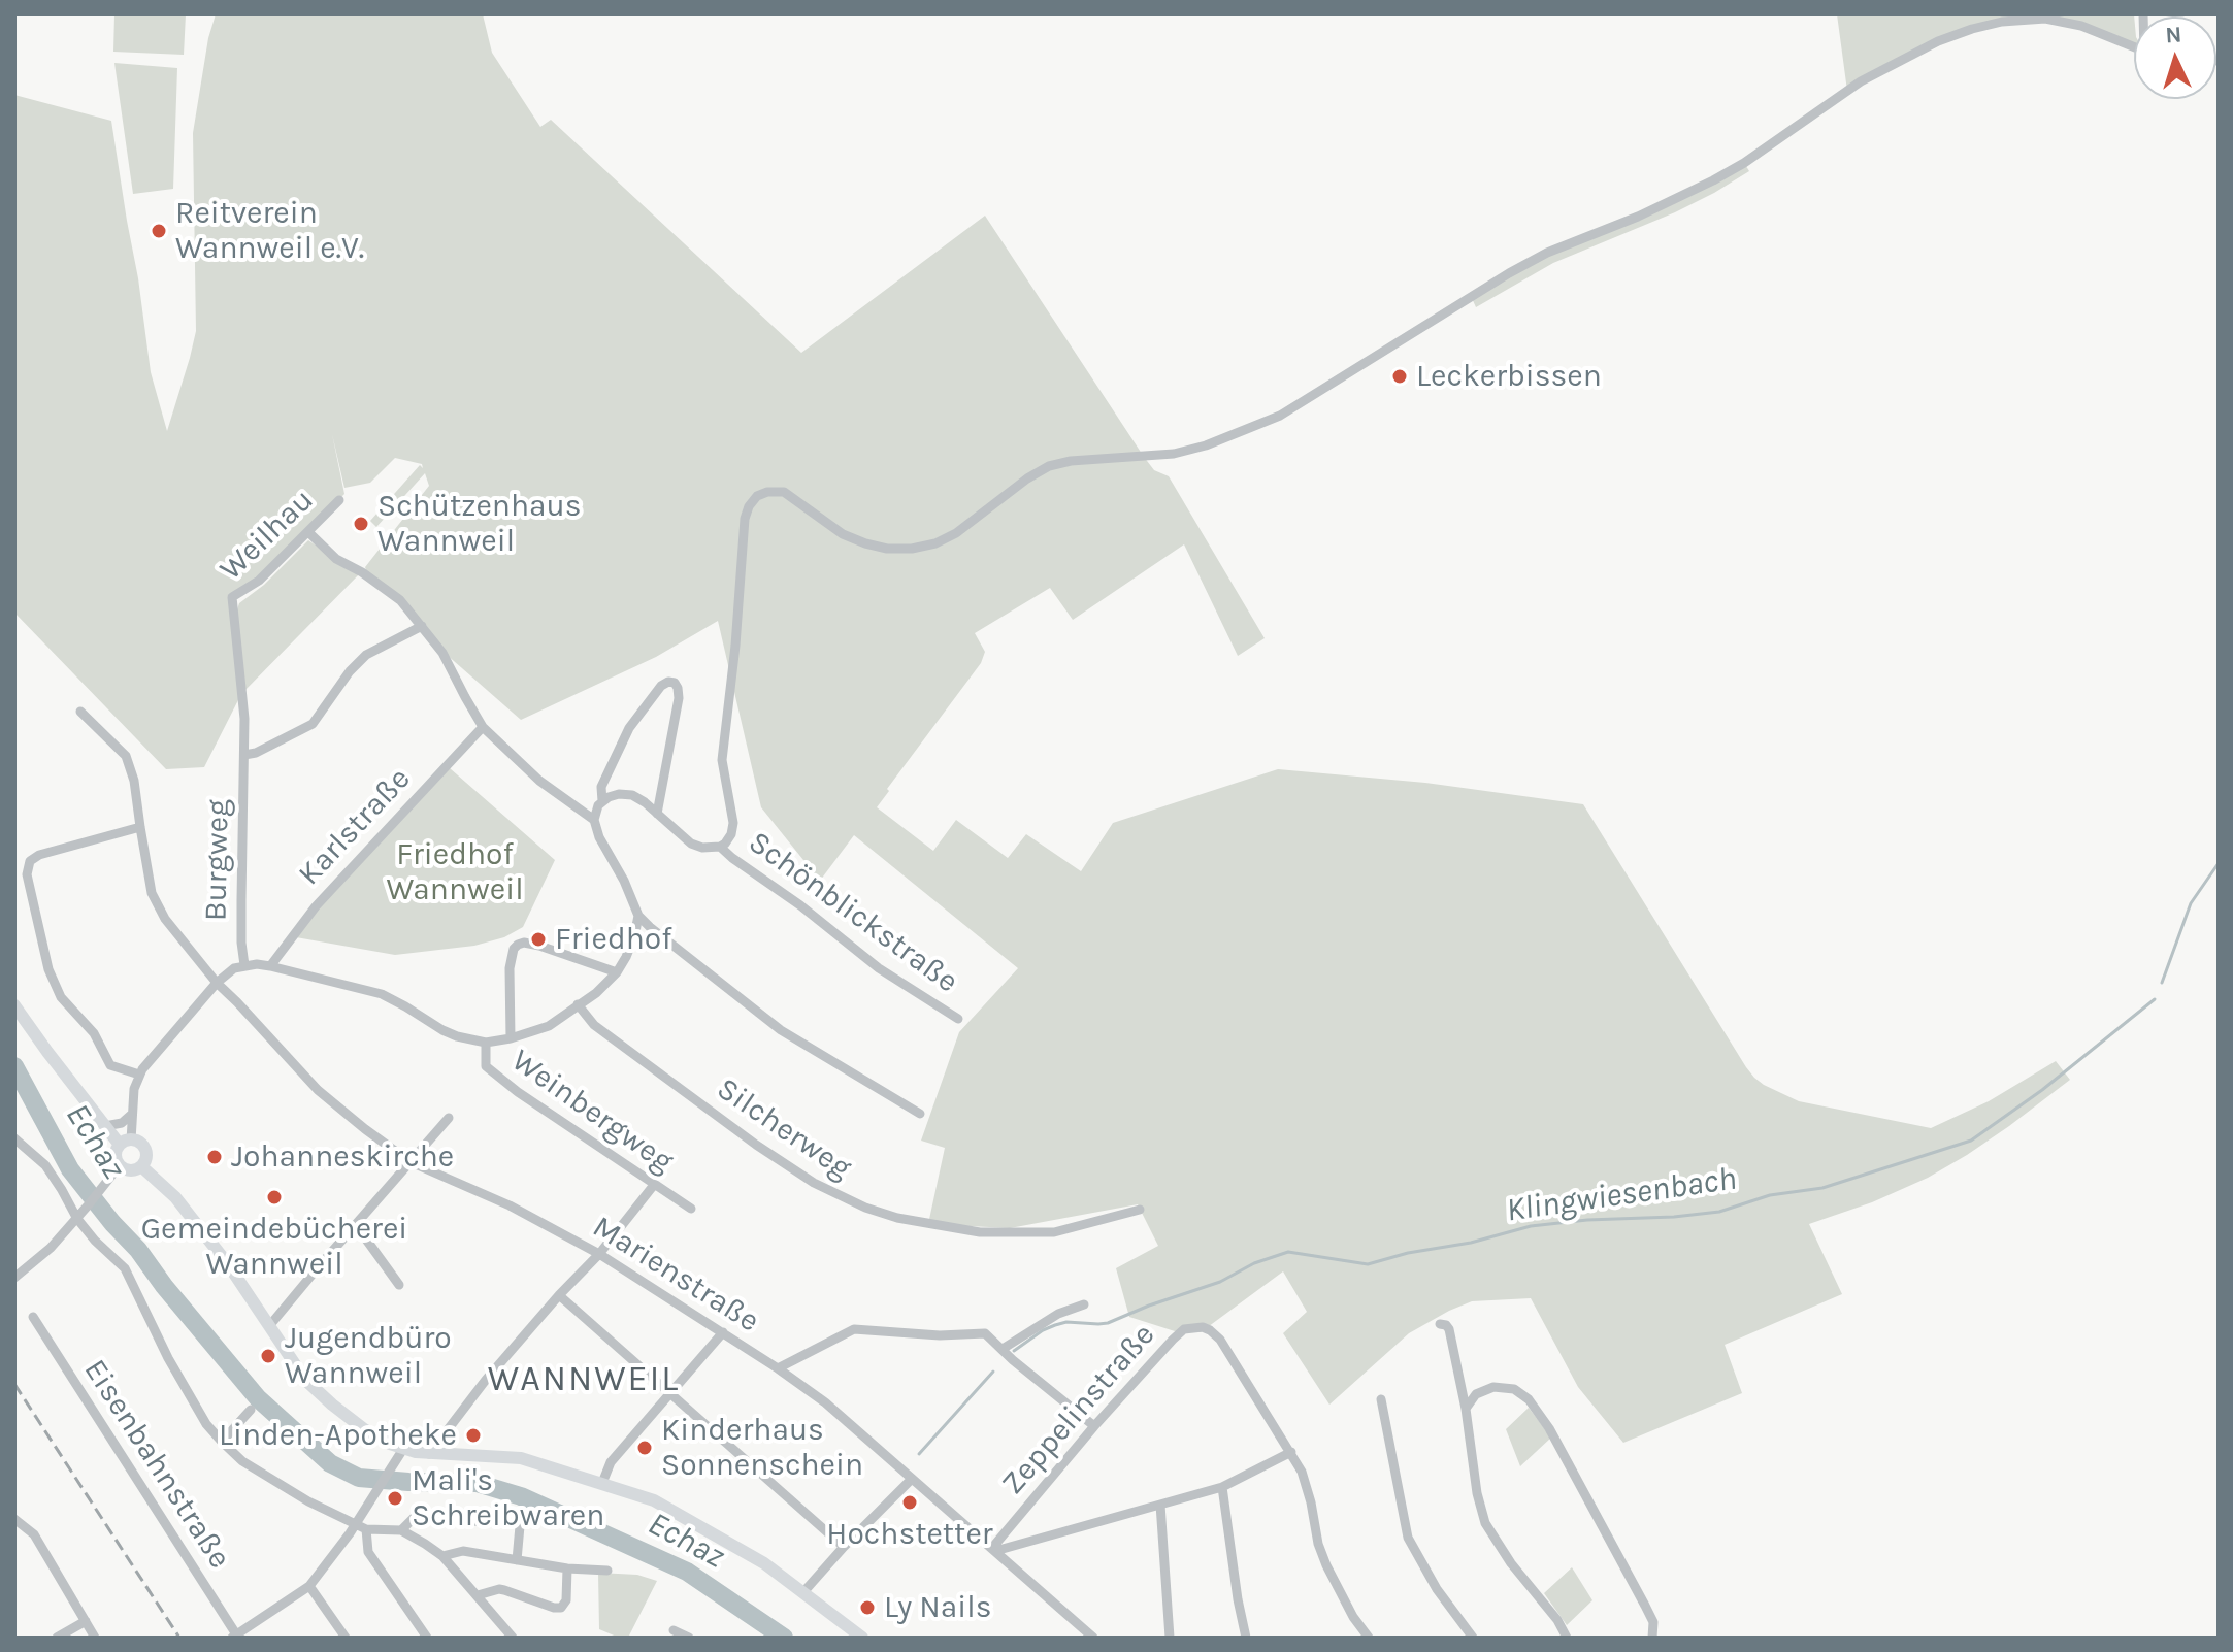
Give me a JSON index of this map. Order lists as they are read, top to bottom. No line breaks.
{"streets":{"street":["Weilhau","Karlstraße","Burgweg","Schönblickstraße","Weinbergweg","Silcherweg","Marienstraße","Zeppelinstraße","Eisenbahnstraße"]},"crossings":[["Weilhau","Burgweg"],["Marienstraße","Zeppelinstraße"]],"districts":["WANNWEIL"],"water":["Echaz","Klingwiesenbach"],"parks":["Friedhof Wannweil"],"places":["Reitverein Wannweil e.V.","Leckerbissen","Schützenhaus Wannweil","Friedhof","Johanneskirche","Gemeindebücherei Wannweil","Jugendbüro Wannweil","Linden-Apotheke","Kinderhaus Sonnenschein","Mali's Schreibwaren","Hochstetter","Ly Nails"],"north":"top"}
